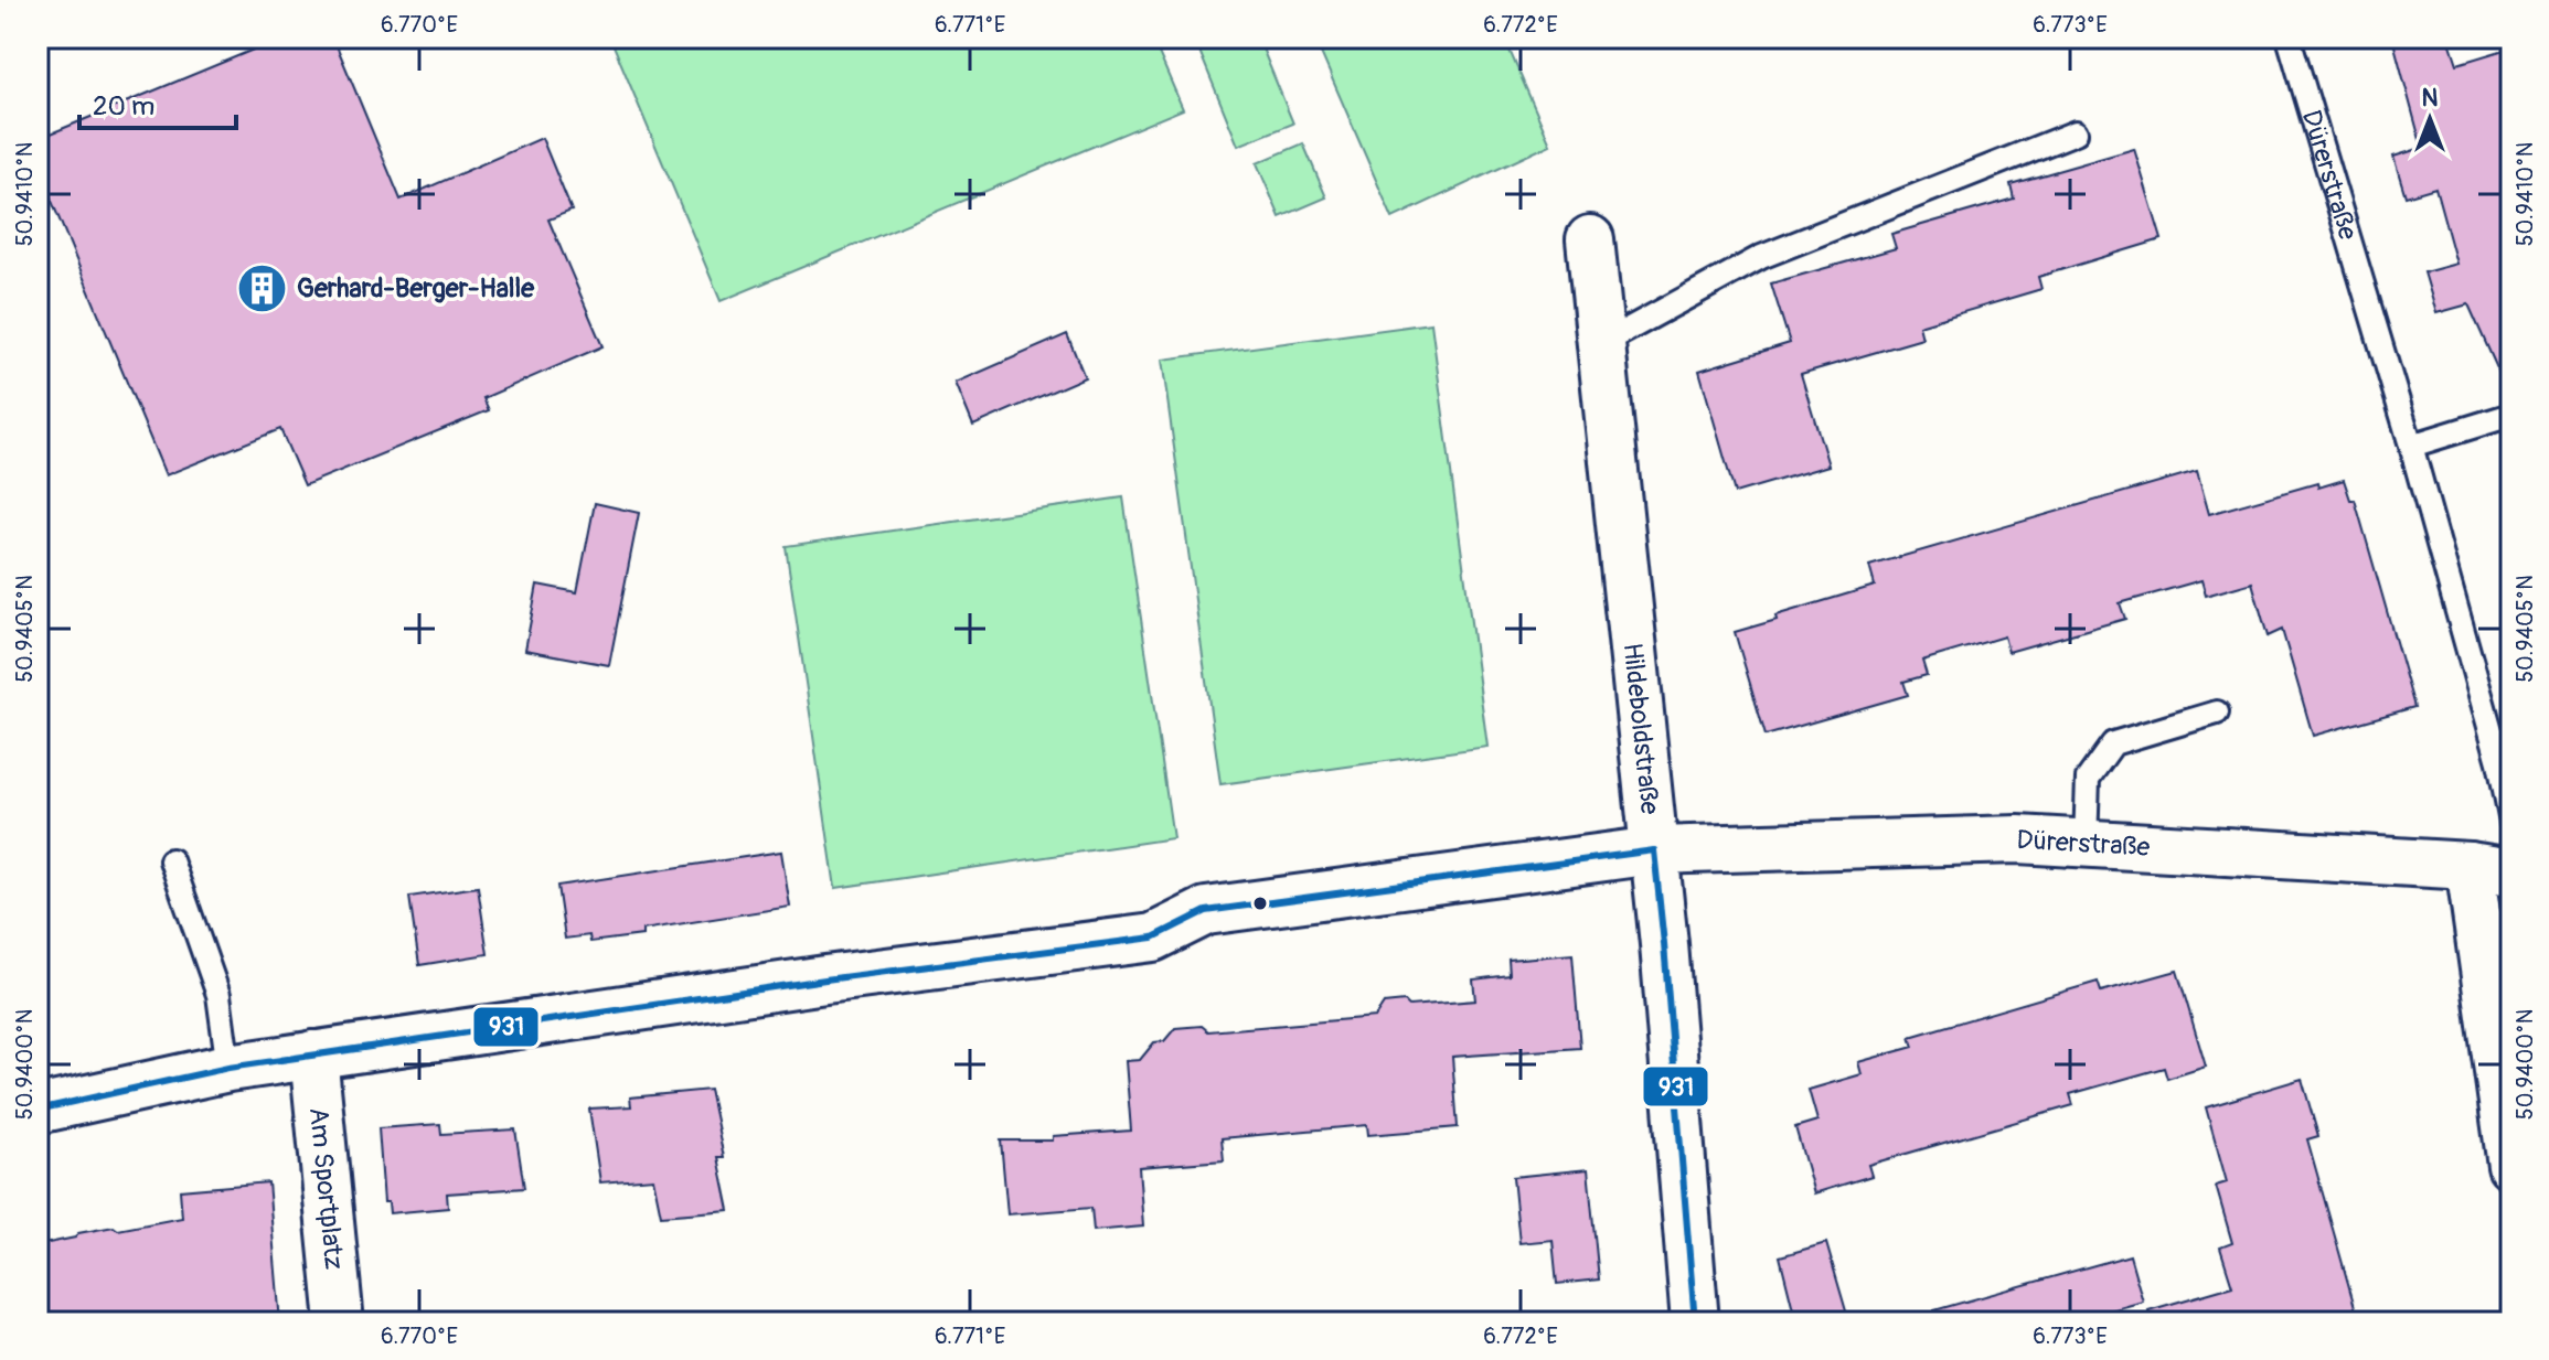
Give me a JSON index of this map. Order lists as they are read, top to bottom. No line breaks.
{"streets":{"street":["Dürerstraße","Hildeboldstraße","Am Sportplatz"]},"crossings":[["Dürerstraße","Hildeboldstraße"],["Dürerstraße","Am Sportplatz"]],"places":{"building":["Gerhard-Berger-Halle"]},"lines":["transit line 931"],"scale_bar":"20 m","north":"top","coordinates":["6.770°E","6.771°E","6.772°E","6.773°E","50.9410°N","50.9405°N","50.9400°N"]}
